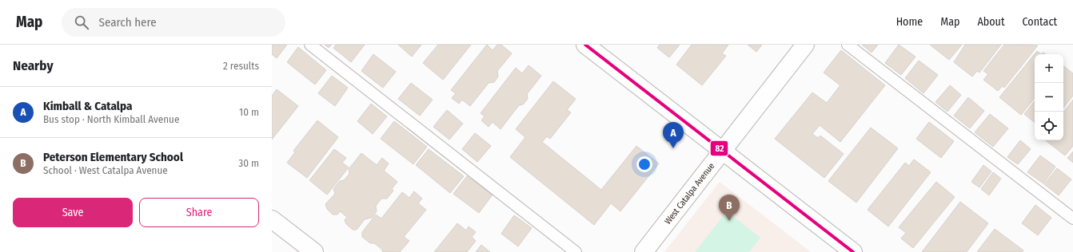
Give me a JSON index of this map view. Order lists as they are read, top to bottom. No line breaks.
{"streets":{"street":["West Catalpa Avenue"]},"lines":["transit line 82"],"page":{"header":"Map","search":"Search here","nav":["Home","Map","About","Contact"],"heading":["Nearby","2 results"],"map_buttons":["+","−"],"list":[{"mark":"A","name":"Kimball & Catalpa","note":"Bus stop · North Kimball Avenue","value":"10 m"},{"mark":"B","name":"Peterson Elementary School","note":"School · West Catalpa Avenue","value":"30 m"}],"pins":["A","B"],"buttons":["Save","Share"]}}
